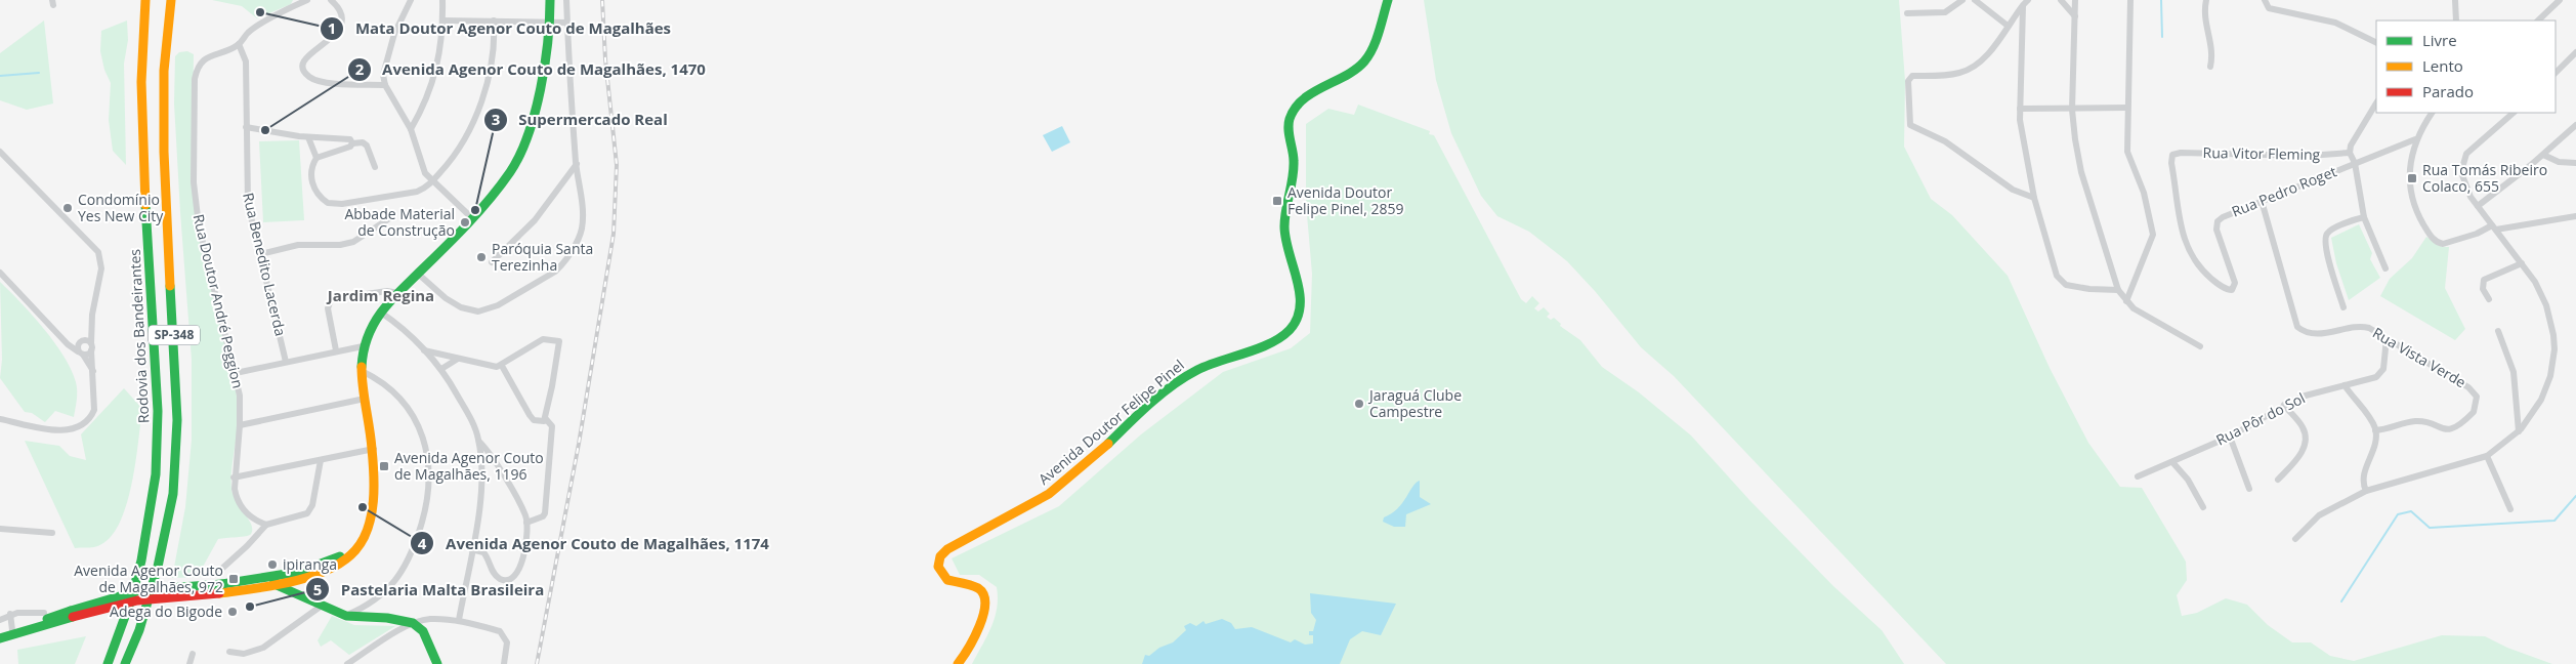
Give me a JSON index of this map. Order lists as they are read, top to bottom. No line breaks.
{"streets":{"main road":["SP-348","Rodovia dos Bandeirantes","Avenida Doutor Felipe Pinel"],"street":["Rua Vitor Fleming","Rua Pedro Roget","Rua Benedito Lacerda","Rua Doutor André Peggion","Rua Vista Verde","Rua Pôr do Sol"]},"crossings":[["Rua Vitor Fleming","Rua Pedro Roget"],["Rua Pedro Roget","Rua Vista Verde"],["Rua Benedito Lacerda","Rua Doutor André Peggion"],["Rua Vista Verde","Rua Pôr do Sol"]],"districts":["Jardim Regina"],"places":{"other":["Mata Doutor Agenor Couto de Magalhães","Avenida Agenor Couto de Magalhães, 1470","Condomínio Yes New City","Supermercado Real","Abbade Material de Construção","Paróquia Santa Terezinha","Jaraguá Clube Campestre","Avenida Agenor Couto de Magalhães, 1174","ipiranga","Pastelaria Malta Brasileira","Adega do Bigode"],"transit":["Rua Tomás Ribeiro Colaco, 655","Avenida Doutor Felipe Pinel, 2859","Avenida Agenor Couto de Magalhães, 1196","Avenida Agenor Couto de Magalhães, 972"]},"legend":["Livre","Lento","Parado"]}
